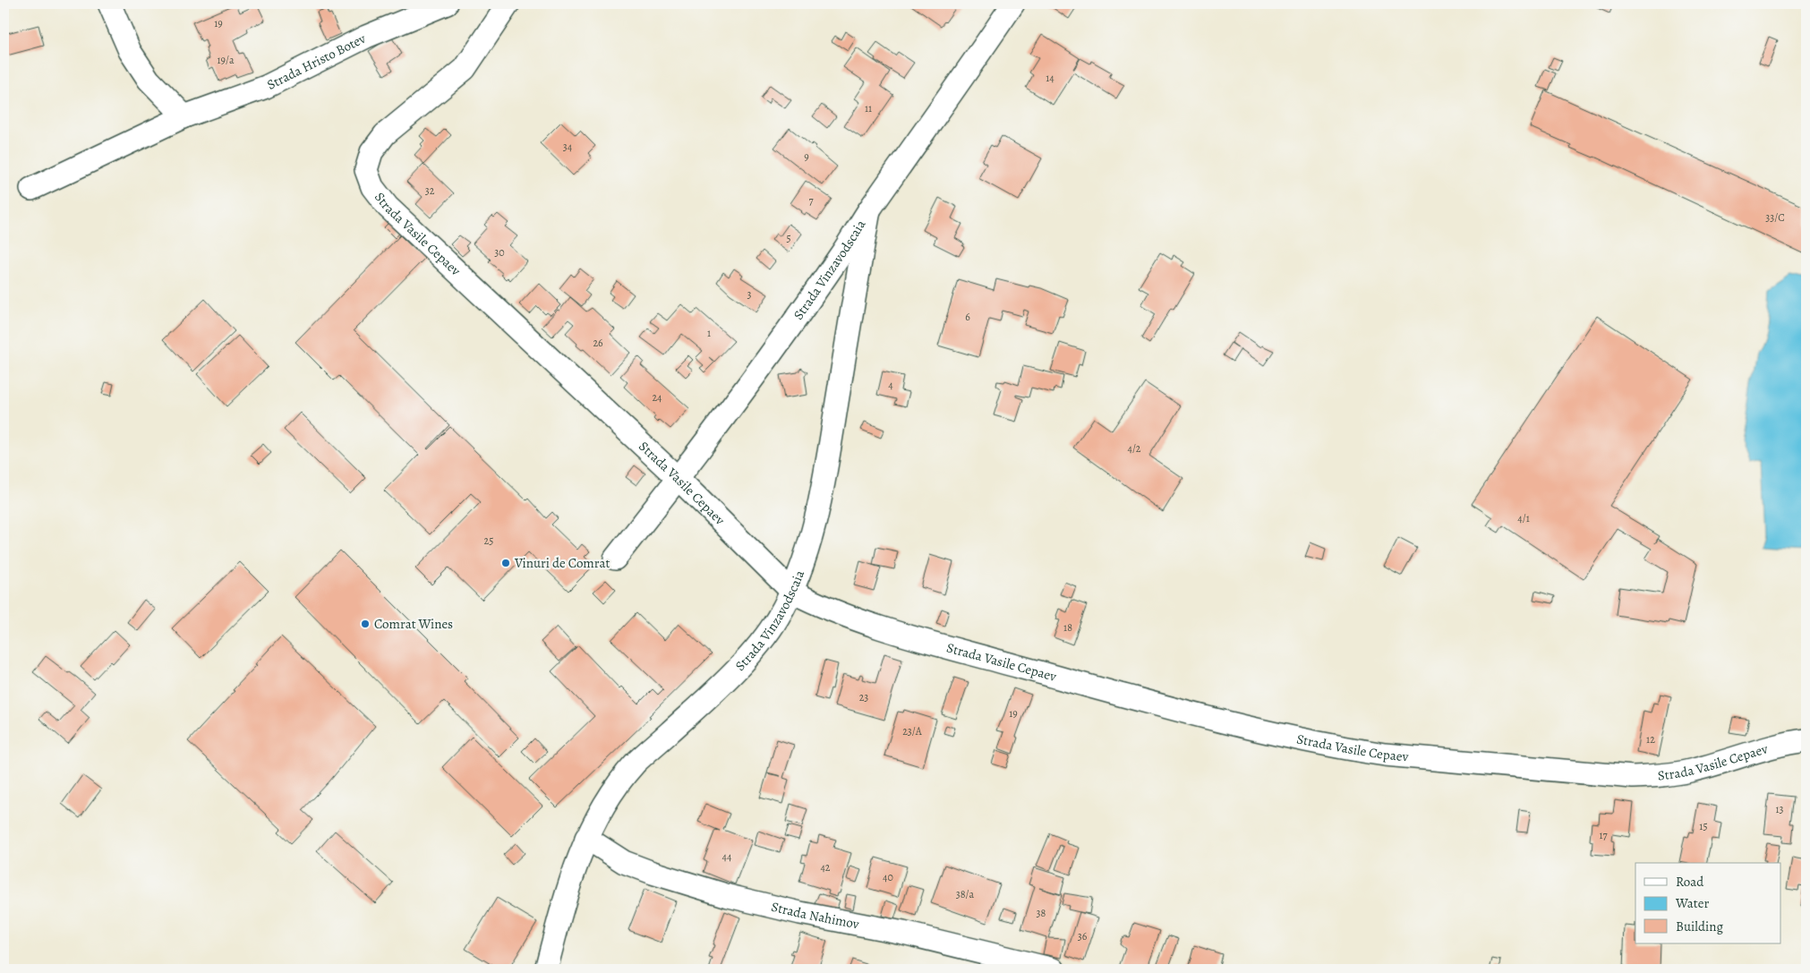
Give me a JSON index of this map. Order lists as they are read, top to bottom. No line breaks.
{"streets":{"street":["Strada Hristo Botev","Strada Vasile Cepaev","Strada Vinzavodscaia","Strada Nahimov"]},"crossings":[["Strada Vasile Cepaev","Strada Vinzavodscaia"],["Strada Vinzavodscaia","Strada Nahimov"]],"places":["Vinuri de Comrat","Comrat Wines"],"house_numbers":["19","19/a","14","11","34","9","32","7","33/C","5","30","3","6","1","26","4","24","4/2","4/1","25","18","23","19","23/A","12","13","15","17","44","42","40","38/a","38","36"],"legend":["Road","Water","Building"]}
